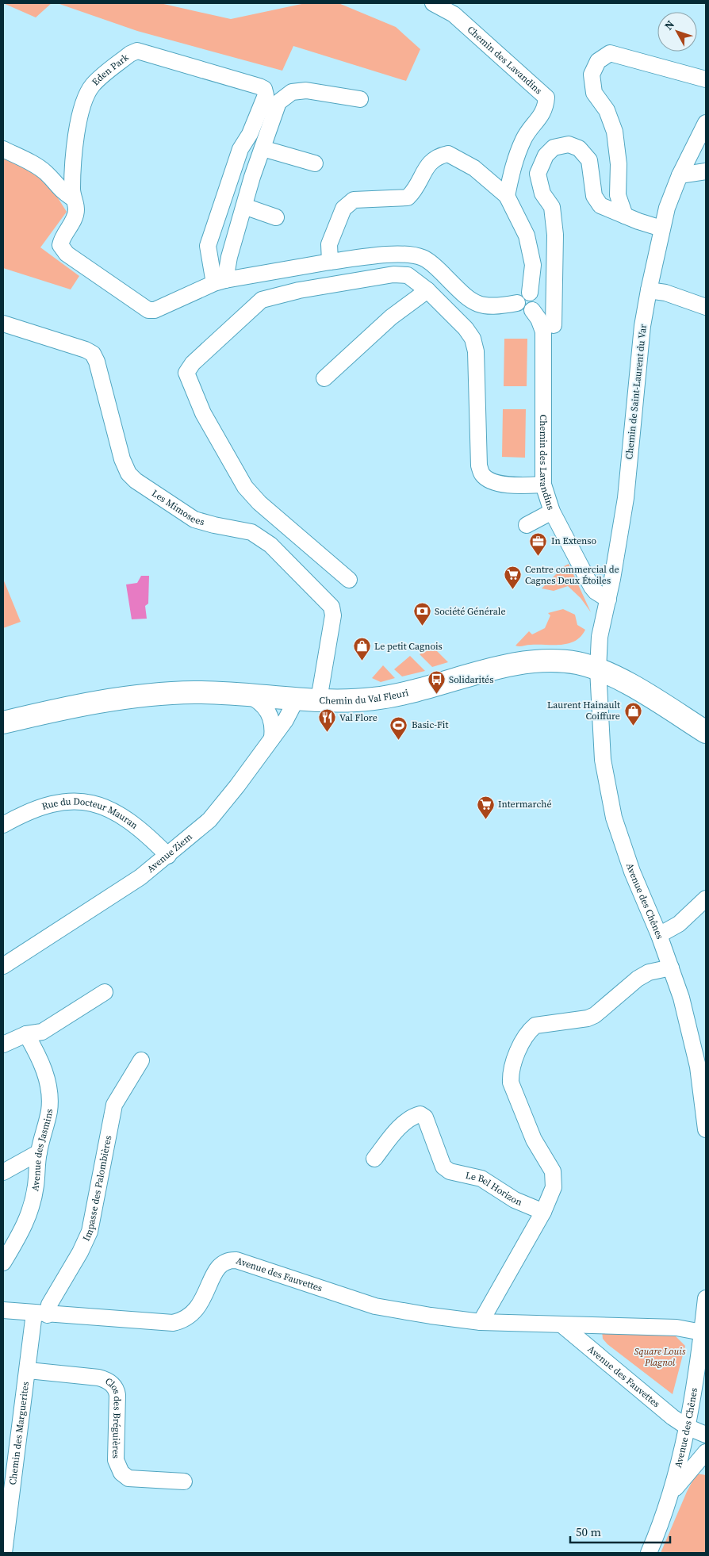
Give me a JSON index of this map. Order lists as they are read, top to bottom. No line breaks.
{"streets":{"street":["Chemin des Lavandins","Eden Park","Chemin de Saint-Laurent du Var","Les Mimosees","Chemin du Val Fleuri","Rue du Docteur Mauran","Avenue Ziem","Avenue des Chênes","Avenue des Jasmins","Impasse des Palombières","Le Bel Horizon","Avenue des Fauvettes","Clos des Bréguières","Chemin des Marguerites"]},"crossings":[["Chemin des Lavandins","Chemin de Saint-Laurent du Var"],["Chemin de Saint-Laurent du Var","Chemin du Val Fleuri"],["Chemin de Saint-Laurent du Var","Avenue des Chênes"],["Les Mimosees","Chemin du Val Fleuri"],["Chemin du Val Fleuri","Avenue Ziem"],["Chemin du Val Fleuri","Avenue des Chênes"],["Rue du Docteur Mauran","Avenue Ziem"],["Avenue des Chênes","Avenue des Fauvettes"],["Impasse des Palombières","Avenue des Fauvettes"],["Impasse des Palombières","Chemin des Marguerites"],["Avenue des Fauvettes","Chemin des Marguerites"],["Clos des Bréguières","Chemin des Marguerites"]],"parks":["Square Louis Plagnol"],"places":{"office":["In Extenso"],"supermarket":["Centre commercial de Cagnes Deux Étoiles","Intermarché"],"bank":["Société Générale"],"shop":["Le petit Cagnois","Laurent Hainault Coiffure"],"bus stop":["Solidarités"],"restaurant":["Val Flore"],"sports":["Basic-Fit"]},"scale_bar":"50 m","north":"top left"}
